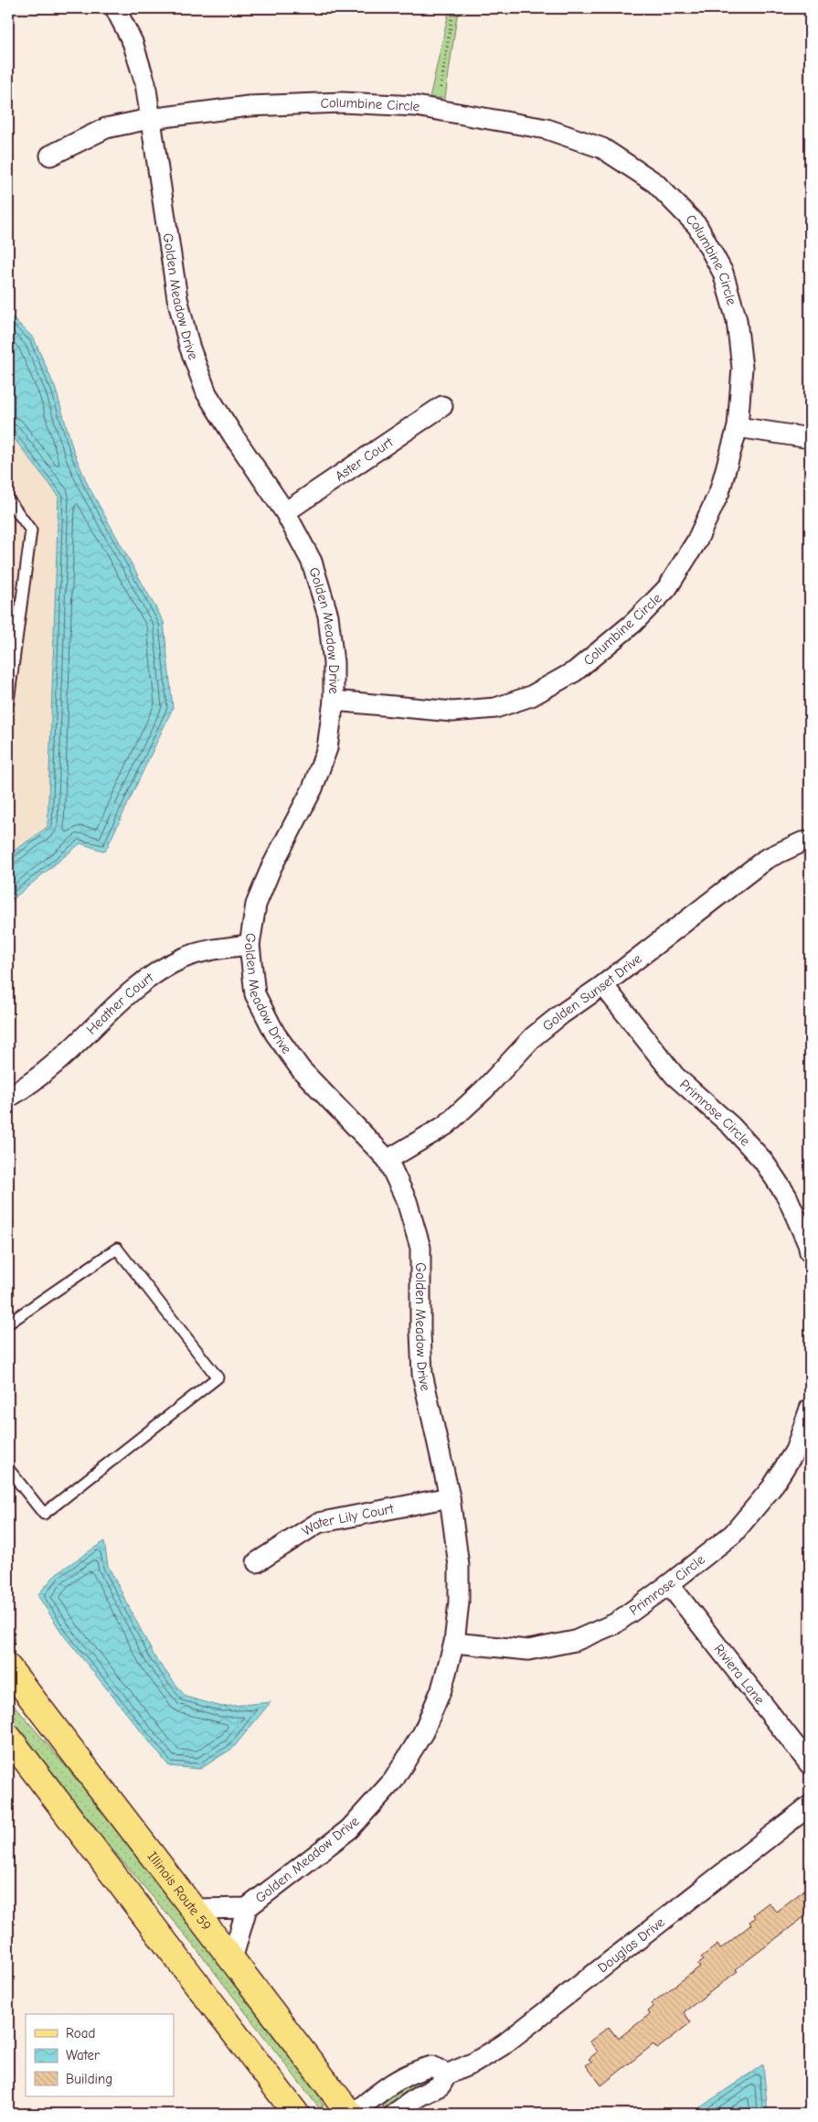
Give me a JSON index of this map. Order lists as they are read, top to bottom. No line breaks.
{"streets":{"main road":["Illinois Route 59"],"street":["Columbine Circle","Golden Meadow Drive","Aster Court","Golden Sunset Drive","Heather Court","Primrose Circle","Water Lily Court","Riviera Lane","Douglas Drive"]},"crossings":[["Columbine Circle","Golden Meadow Drive"],["Golden Meadow Drive","Aster Court"],["Golden Meadow Drive","Golden Sunset Drive"],["Golden Meadow Drive","Heather Court"],["Golden Meadow Drive","Primrose Circle"],["Golden Meadow Drive","Water Lily Court"],["Golden Meadow Drive","Illinois Route 59"],["Golden Sunset Drive","Primrose Circle"],["Primrose Circle","Riviera Lane"]],"legend":["Road","Water","Building"]}
